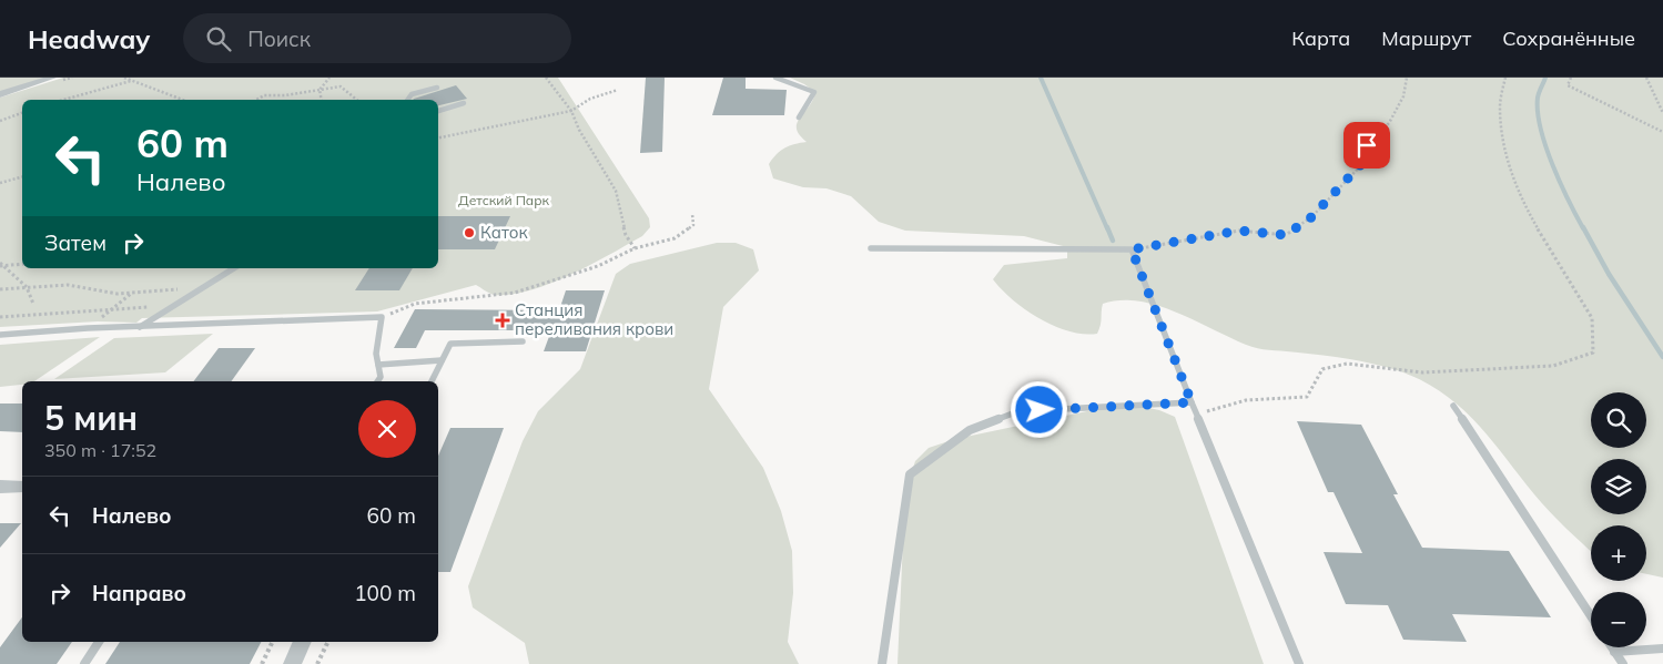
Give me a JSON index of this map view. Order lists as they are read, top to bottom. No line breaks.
{"parks":["Детский Парк"],"places":{"other":["Каток"],"health":["Станция переливания крови"]},"page":{"header":"Headway","search":"Поиск","nav":["Карта","Маршрут","Сохранённые"],"turn":["60 m","Налево"],"then":"Затем","heading":["5 мин","350 m · 17:52"],"map_buttons":["+","−"],"list":[{"name":"Налево","value":"60 m"},{"name":"Направо","value":"100 m"}]}}
